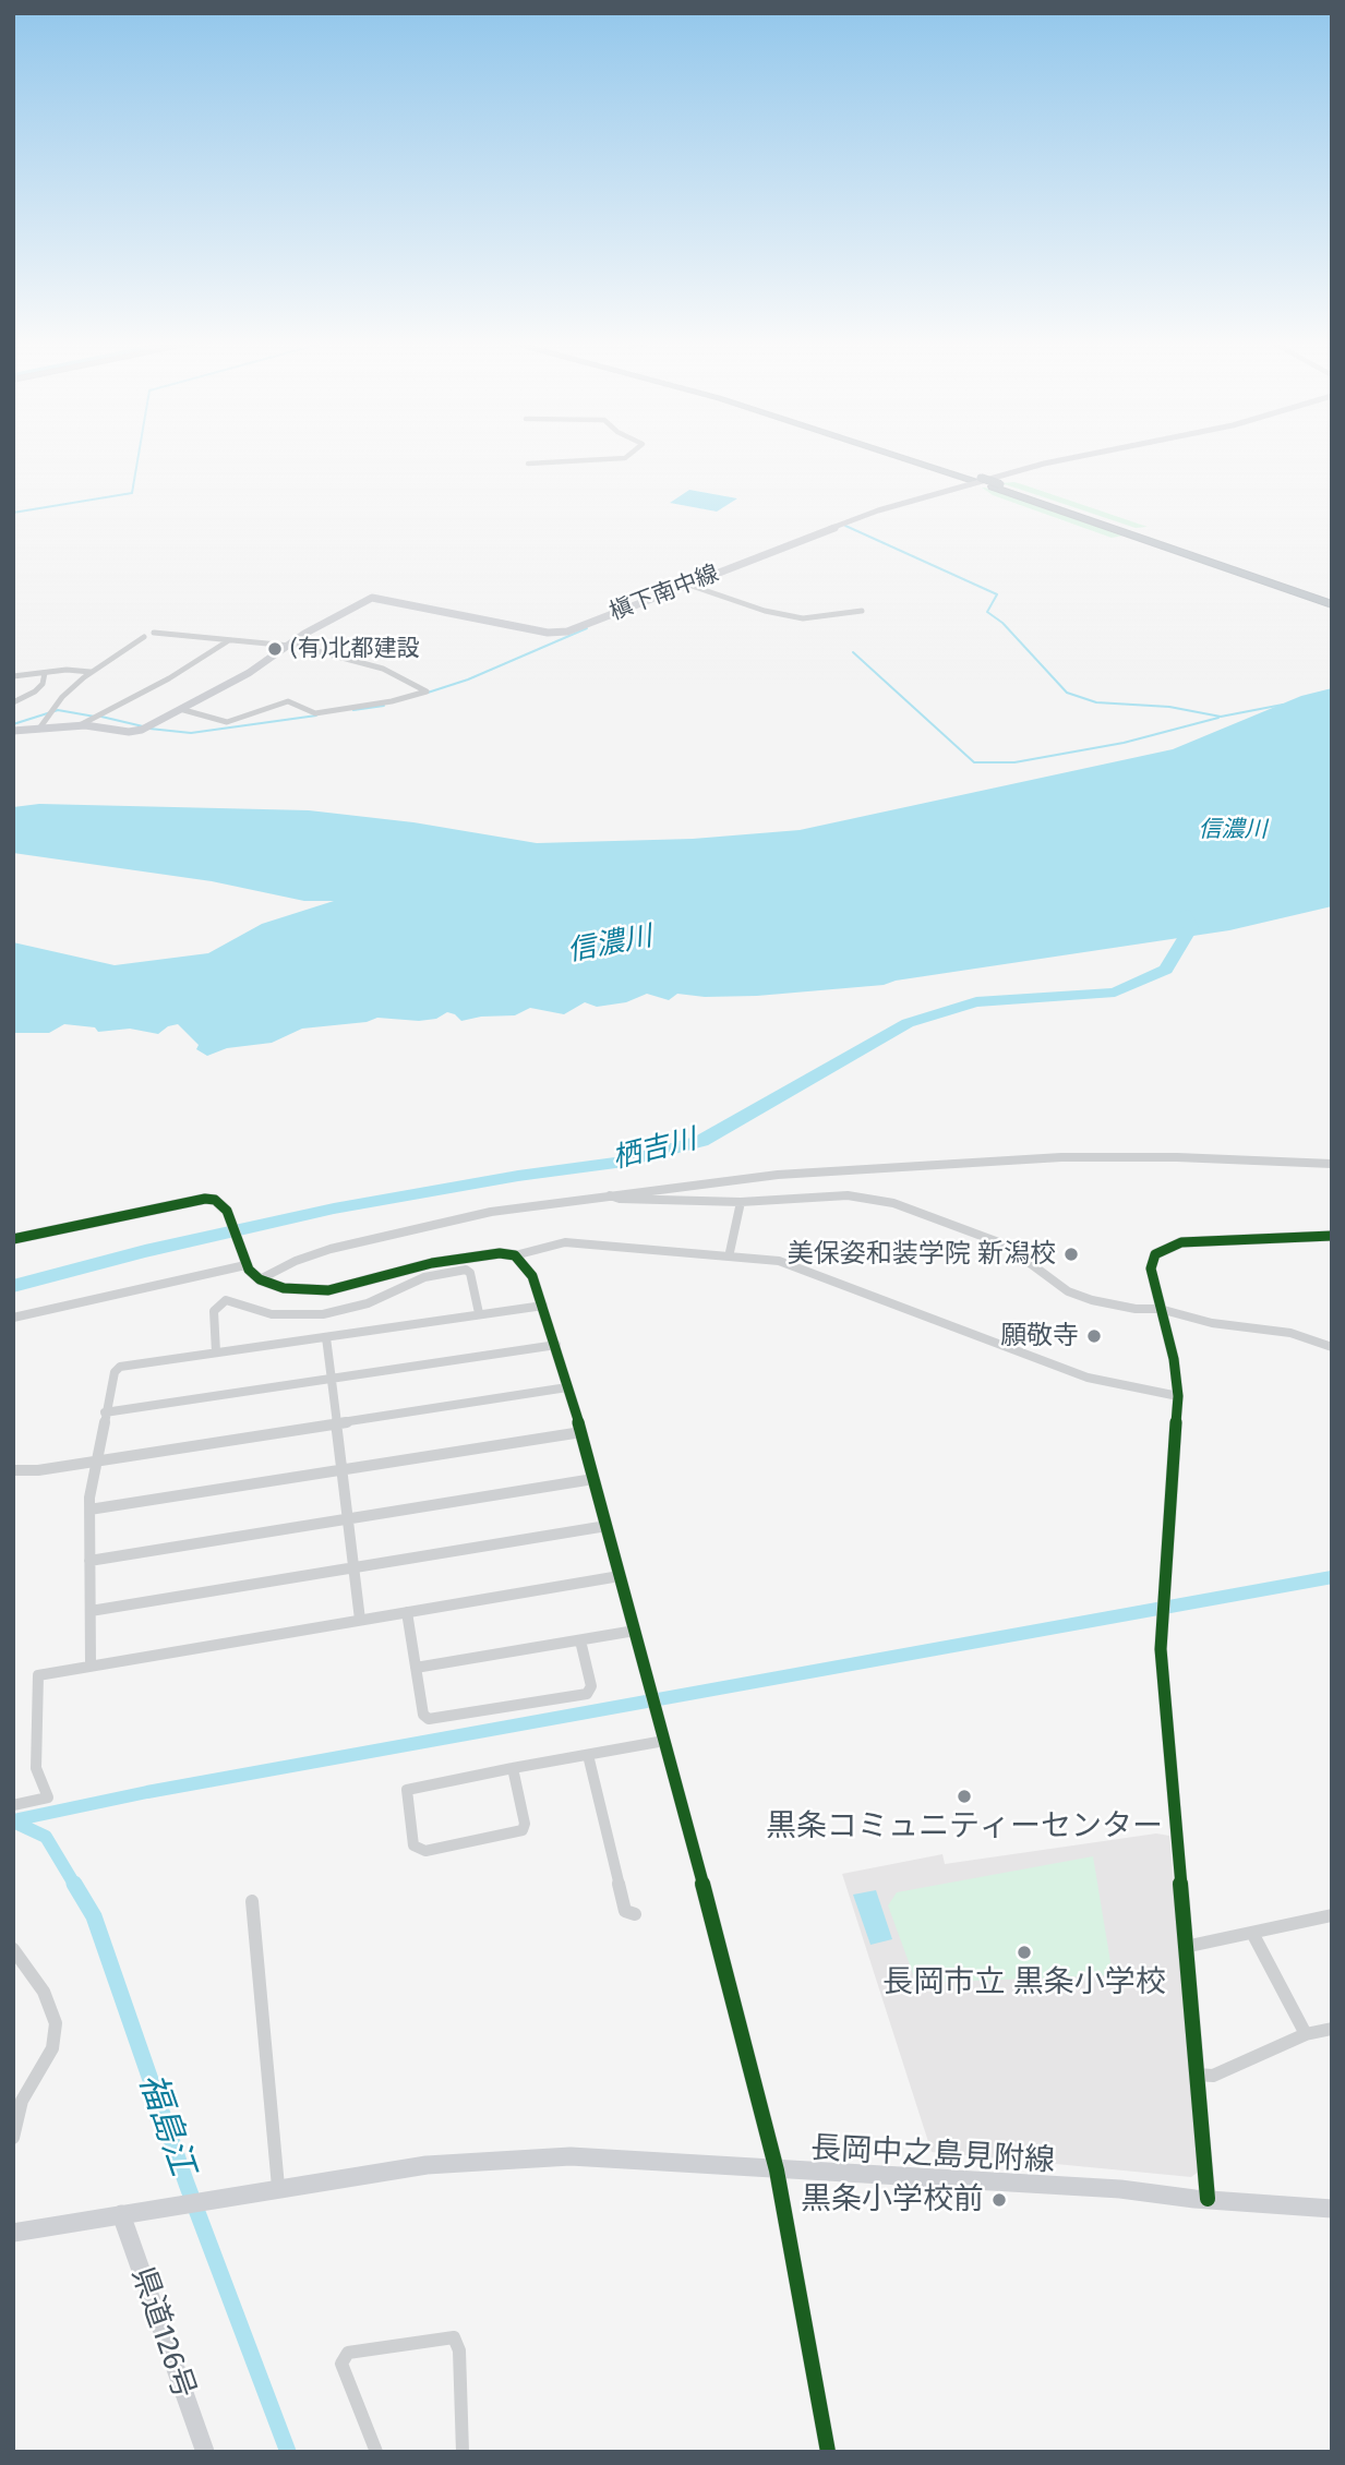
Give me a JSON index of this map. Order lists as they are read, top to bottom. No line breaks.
{"streets":{"main road":["槇下南中線","長岡中之島見附線","県道126号"]},"crossings":[["長岡中之島見附線","県道126号"]],"water":["信濃川","栖吉川","福島江"],"places":["(有)北都建設","美保姿和装学院 新潟校","願敬寺","黒条コミュニティーセンター","長岡市立 黒条小学校","黒条小学校前"]}
